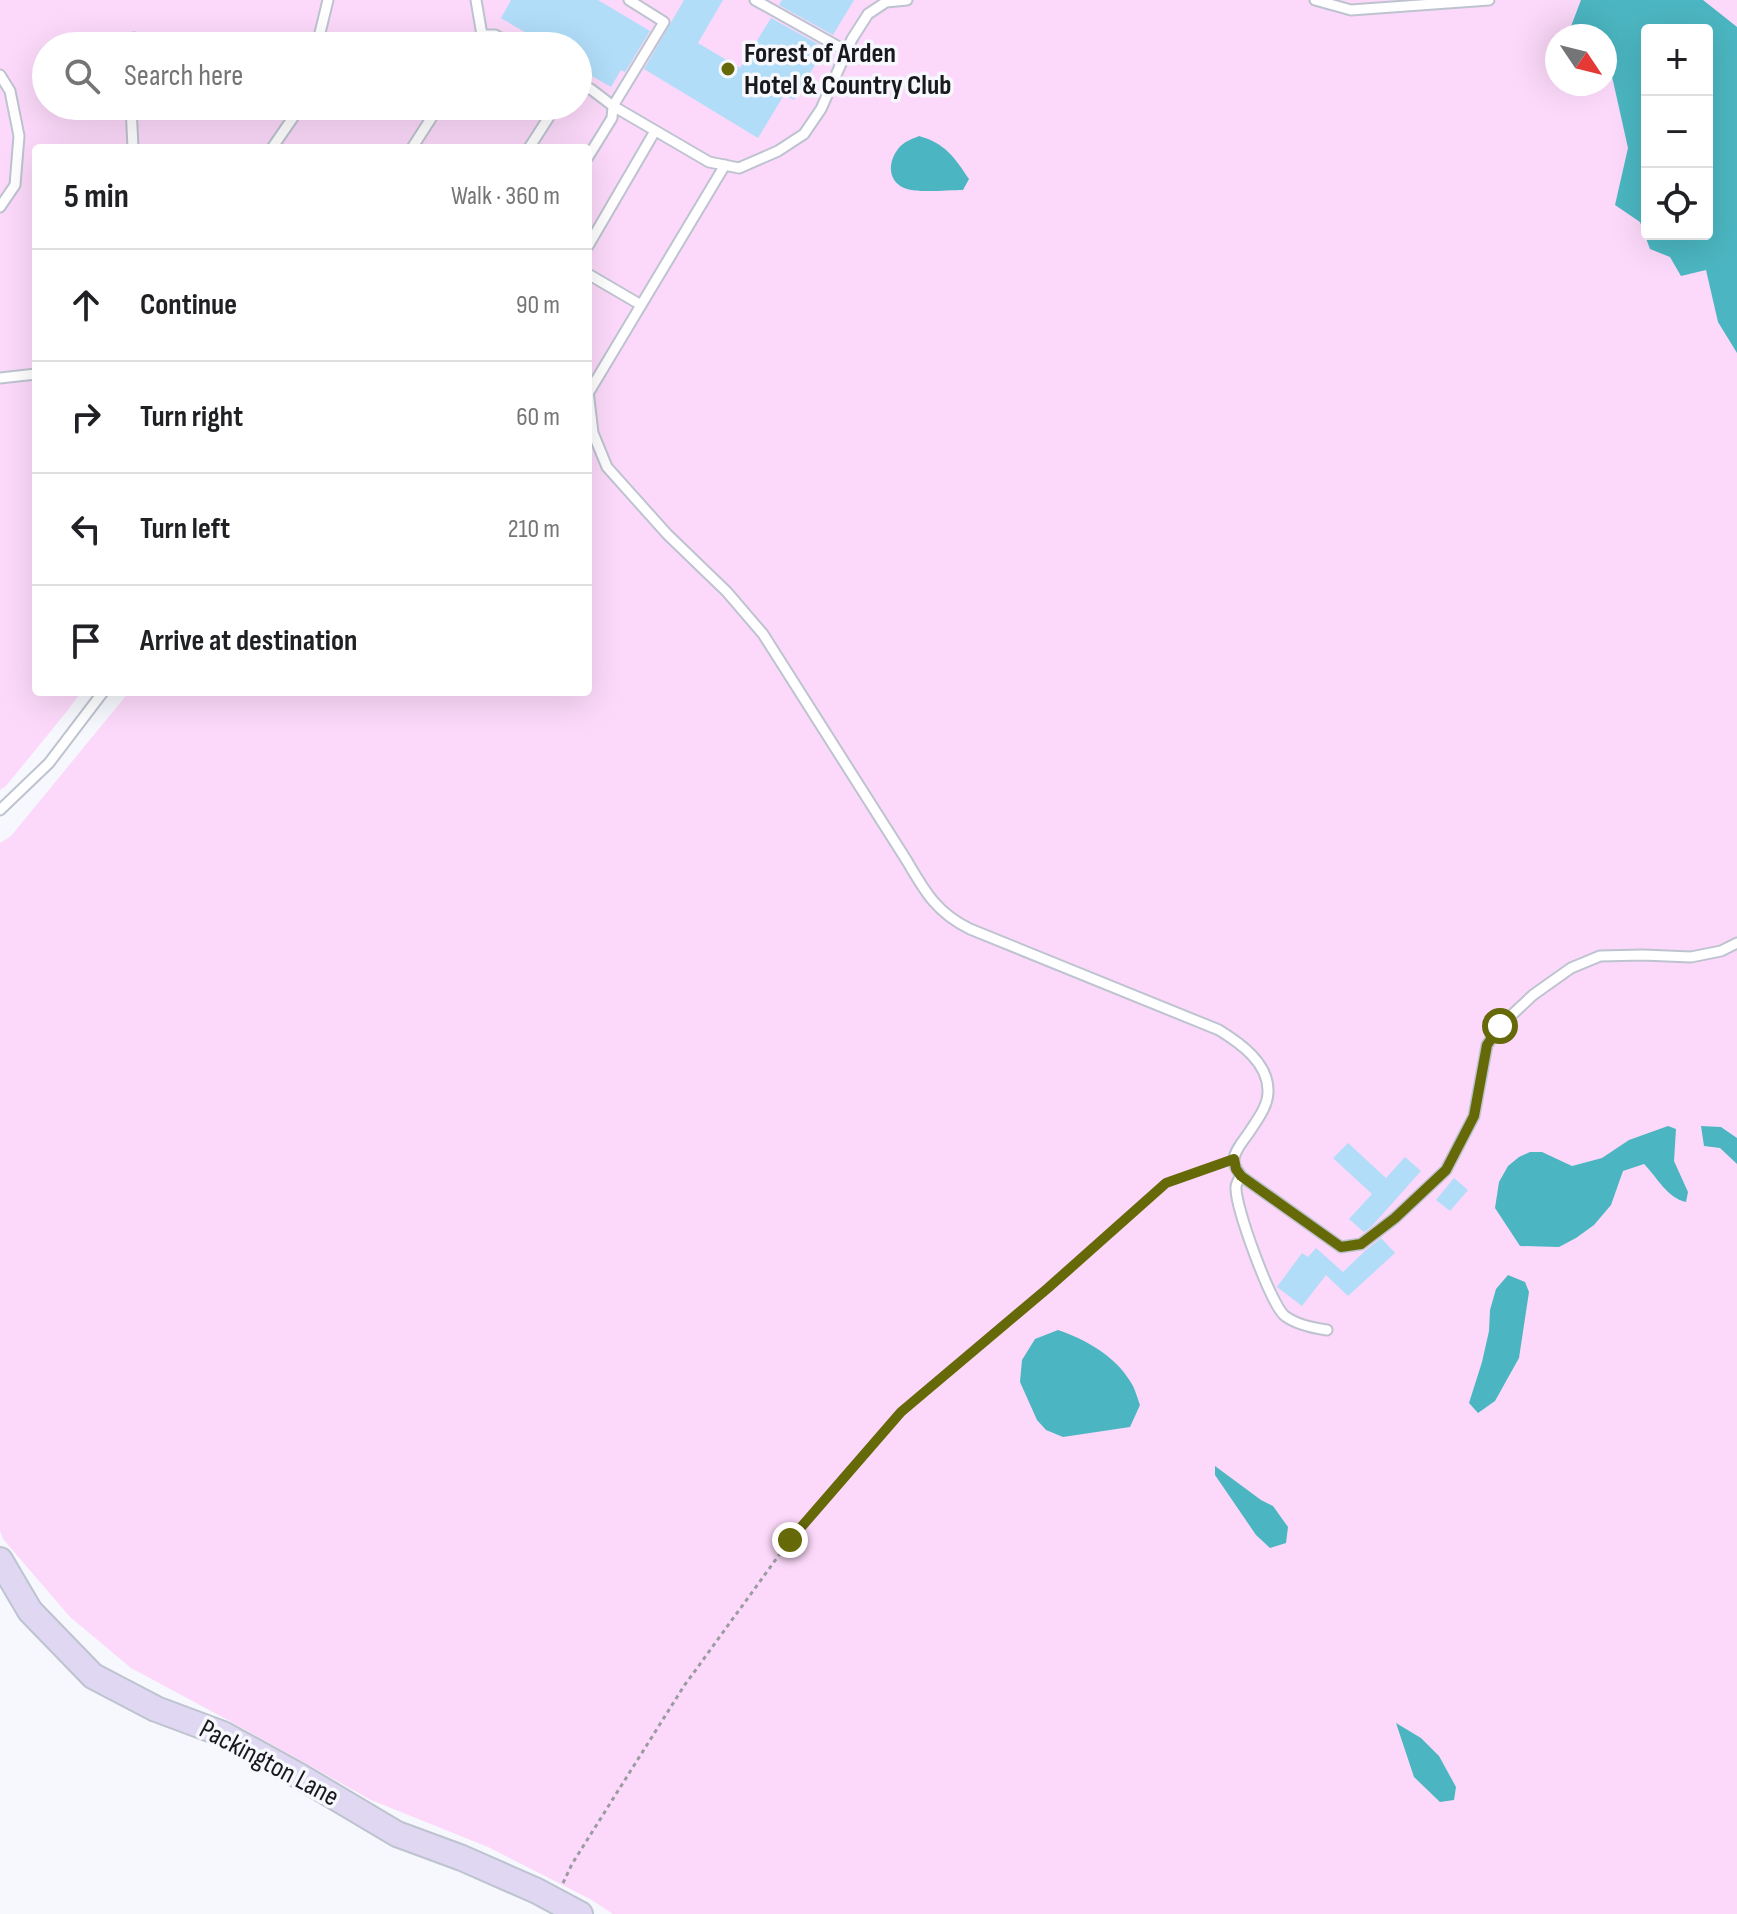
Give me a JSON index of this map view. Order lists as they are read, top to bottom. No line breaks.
{"streets":{"street":["Packington Lane"]},"places":["Forest of Arden Hotel & Country Club"],"north":"bottom right","page":{"map_buttons":["+","−"],"search":"Search here","heading":["5 min","Walk · 360 m"],"list":[["Continue","90 m"],["Turn right","60 m"],["Turn left","210 m"],"Arrive at destination"]}}
